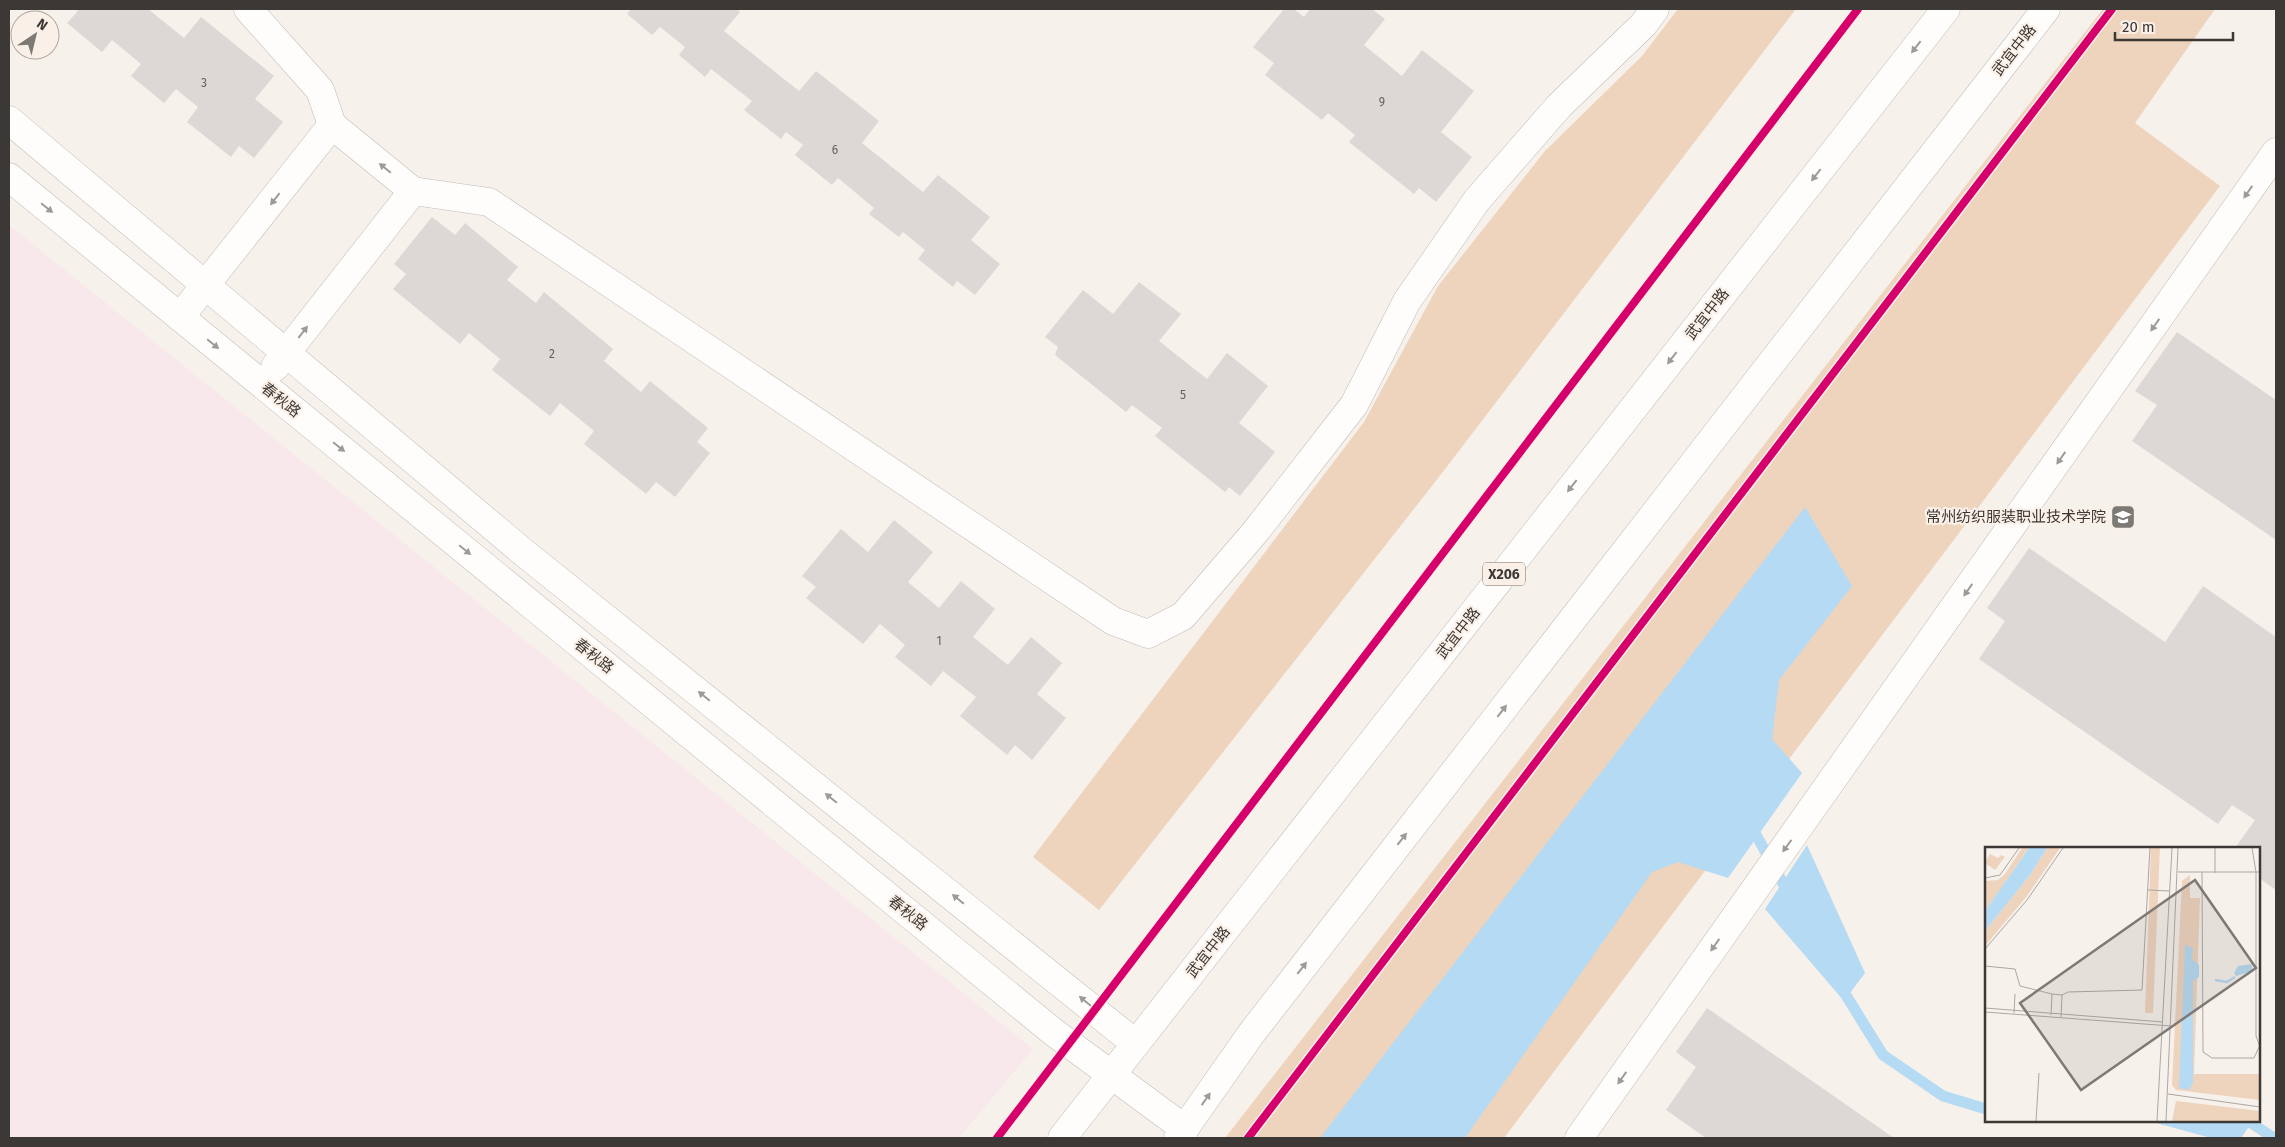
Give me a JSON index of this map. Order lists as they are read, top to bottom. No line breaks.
{"streets":{"street":["武宜中路","春秋路","X206"]},"crossings":[["武宜中路","春秋路"]],"places":{"school or university":["常州纺织服装职业技术学院"]},"house_numbers":["3","9","6","2","5","1"],"scale_bar":"20 m","north":"top right"}
